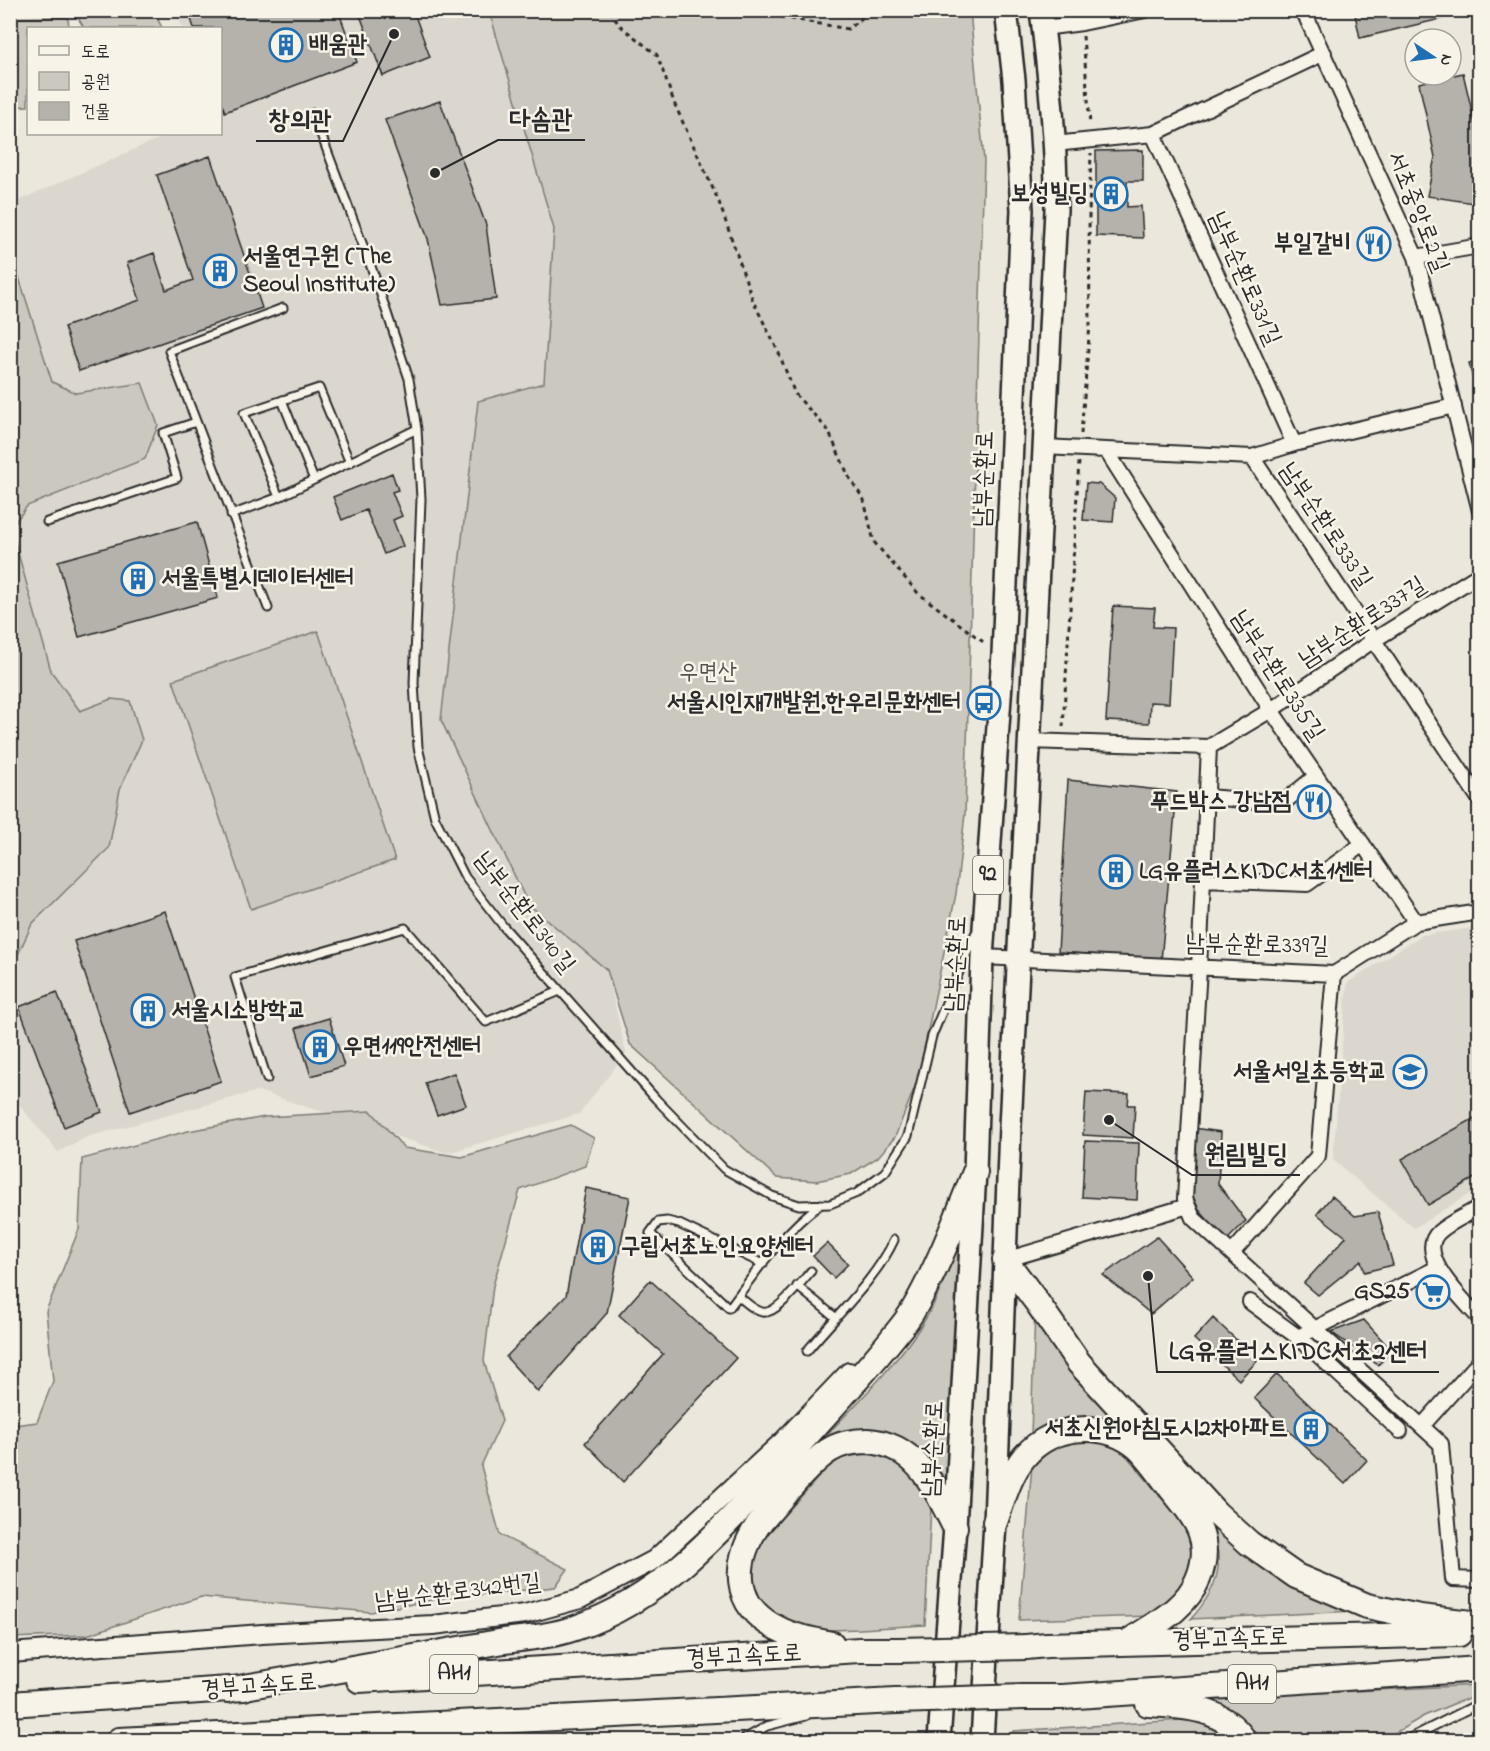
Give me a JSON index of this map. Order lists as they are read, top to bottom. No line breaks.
{"streets":{"highway":["경부고속도로","AH1"],"main road":["남부순환로","92"],"street":["서초중앙로2길","남부순환로331길","남부순환로333길","남부순환로337길","남부순환로335길","남부순환로339길","남부순환로342번길"],"lane":["남부순환로340길"]},"crossings":[["서초중앙로2길","남부순환로333길"],["남부순환로331길","남부순환로333길"],["남부순환로","남부순환로340길"],["남부순환로","남부순환로339길"],["남부순환로333길","남부순환로337길"],["남부순환로333길","남부순환로335길"],["남부순환로333길","92"],["남부순환로337길","남부순환로335길"],["남부순환로335길","남부순환로339길"],["92","남부순환로339길"]],"parks":["우면산"],"places":{"other":["창의관","다솜관","원림빌딩","LG유플러스KIDC서초2센터"],"building":["배움관","보성빌딩","서울연구원 (The Seoul Institute)","서울특별시데이터센터","LG유플러스KIDC서초1센터","서울시소방학교","우면119안전센터","구립서초노인요양센터","서초신원아침도시2차아파트"],"restaurant":["부일갈비","푸드박스 강남점"],"bus stop":["서울시인재개발원.한우리문화센터"],"school or university":["서울서일초등학교"],"supermarket":["GS25"]},"legend":["도로","공원","건물"],"north":"right"}
